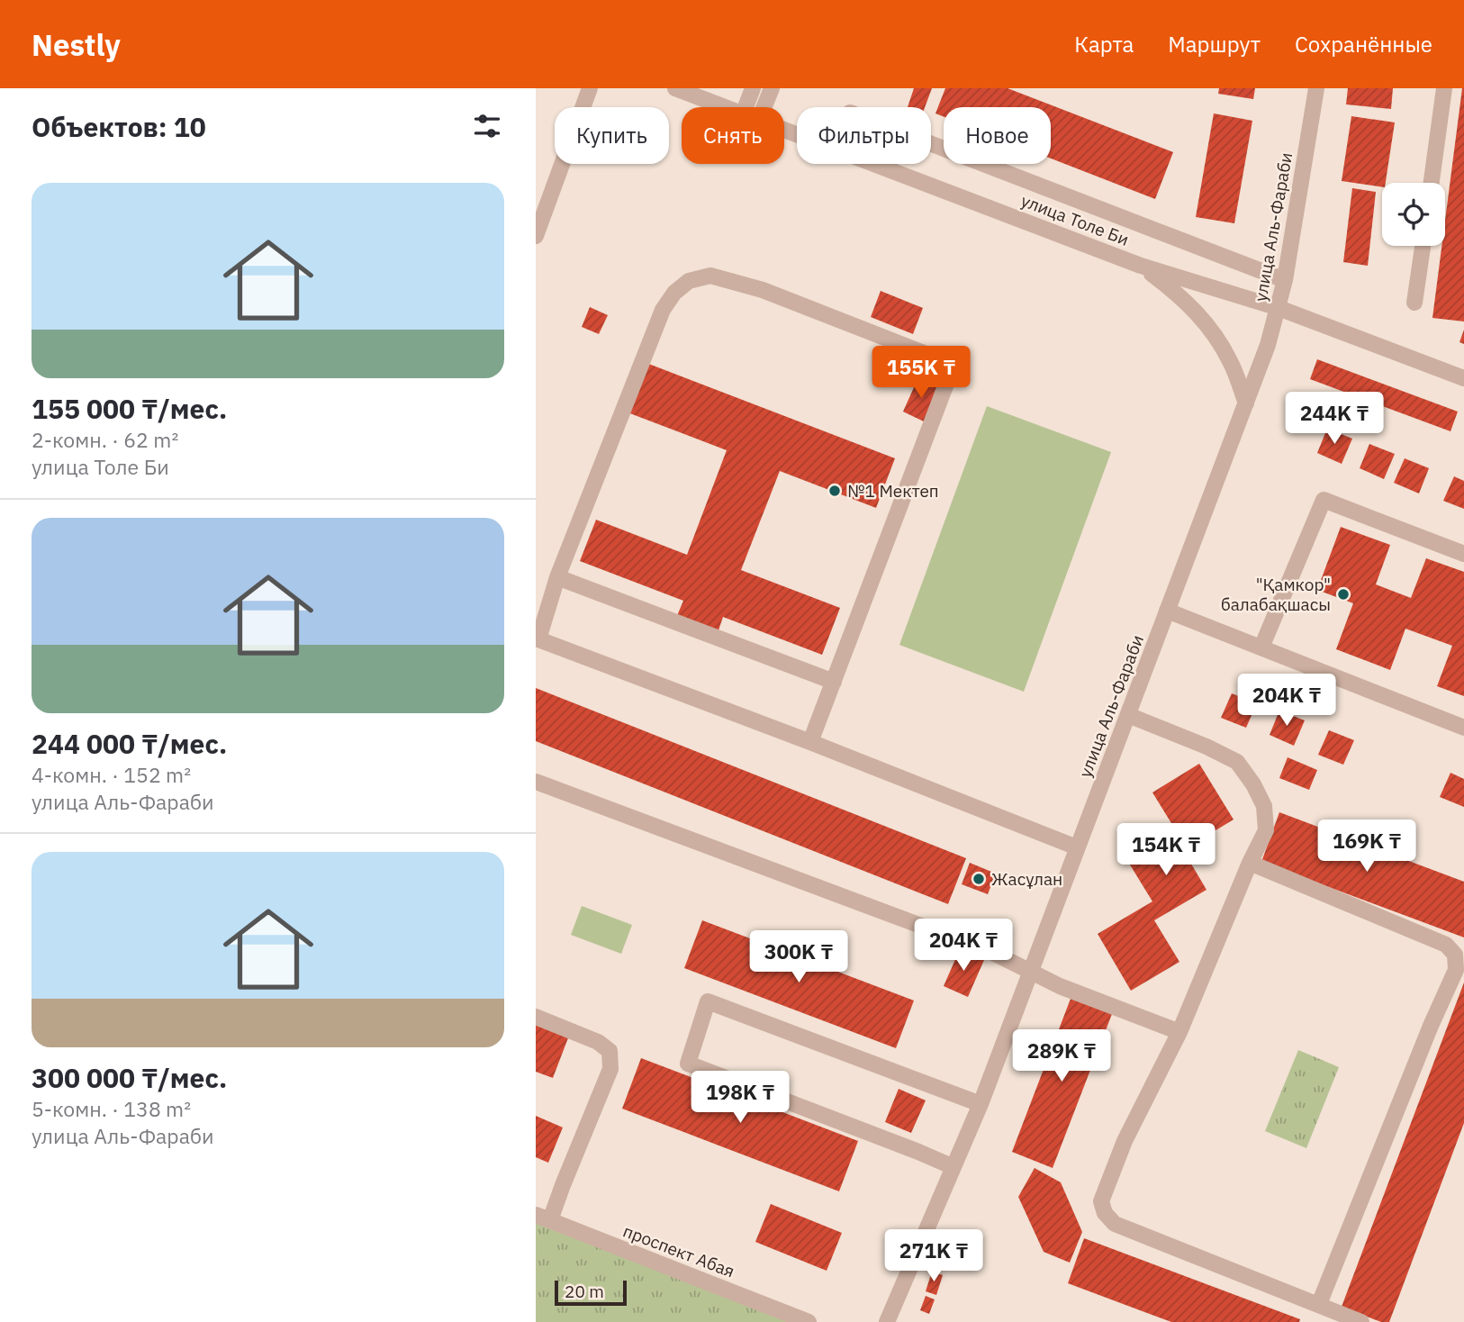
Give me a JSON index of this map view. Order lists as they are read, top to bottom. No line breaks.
{"streets":{"street":["улица Толе Би","улица Аль-Фараби","проспект Абая"]},"crossings":[["улица Толе Би","улица Аль-Фараби"]],"places":["№1 Мектеп","\"Қамкор\" балабақшасы","Жасұлан"],"scale_bar":"20 m","page":{"header":"Nestly","nav":["Карта","Маршрут","Сохранённые"],"heading":"Объектов: 10","chip":["Купить","Снять","Фильтры","Новое"],"list":[{"name":"155 000 ₸/мес.","note":"2-комн. · 62 m² · улица Толе Би"},{"name":"244 000 ₸/мес.","note":"4-комн. · 152 m² · улица Аль-Фараби"},{"name":"300 000 ₸/мес.","note":"5-комн. · 138 m² · улица Аль-Фараби"}],"price":["155K ₸","244K ₸","204K ₸","169K ₸","154K ₸","204K ₸","300K ₸","289K ₸","198K ₸","271K ₸"],"scale":"20 m"}}
